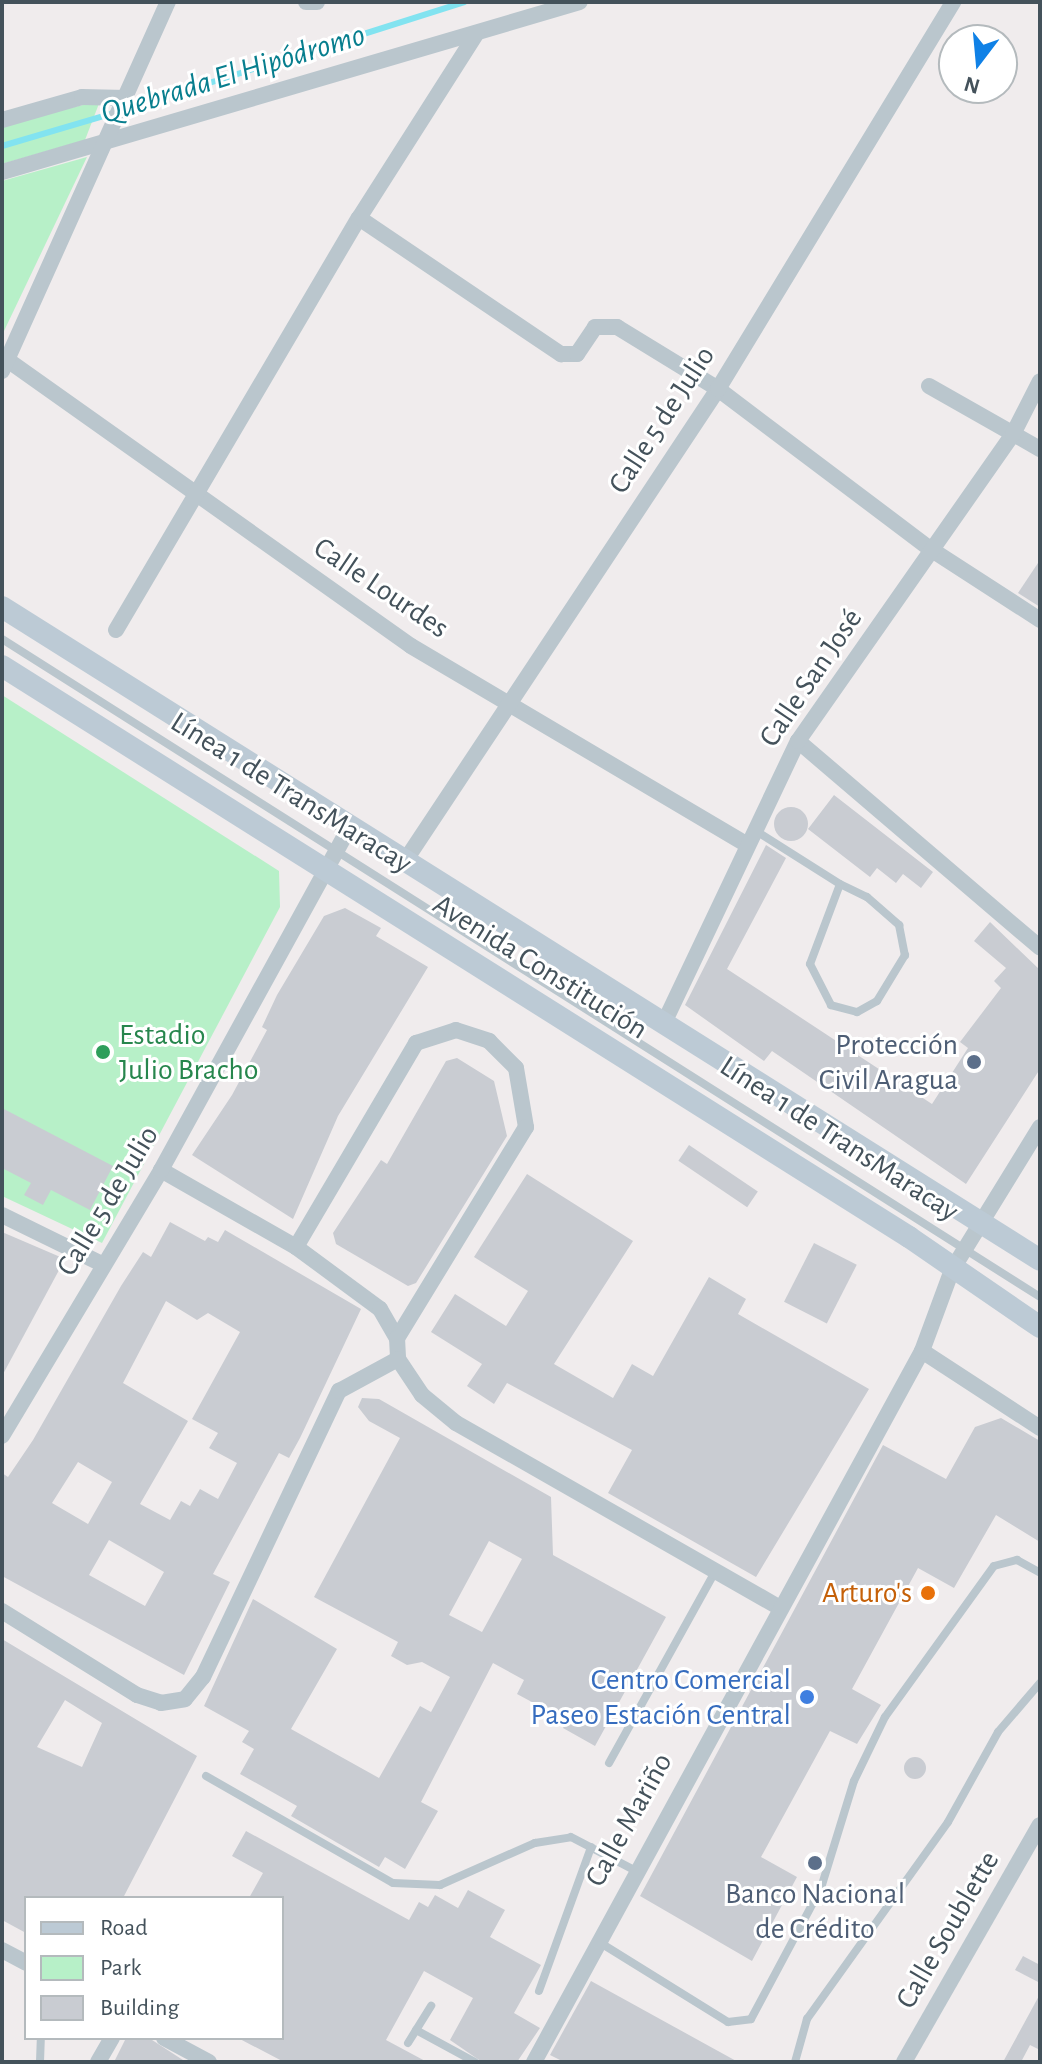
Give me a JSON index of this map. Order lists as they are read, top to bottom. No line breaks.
{"streets":{"street":["Calle 5 de Julio","Calle Lourdes","Calle San José","Avenida Constitución","Calle Mariño","Calle Soublette"],"lane":["Línea 1 de TransMaracay"]},"crossings":[["Calle 5 de Julio","Calle Lourdes"],["Calle 5 de Julio","Línea 1 de TransMaracay"],["Calle 5 de Julio","Avenida Constitución"],["Calle Lourdes","Calle San José"],["Calle San José","Avenida Constitución"],["Línea 1 de TransMaracay","Avenida Constitución"],["Avenida Constitución","Calle Mariño"]],"water":["Quebrada El Hipódromo"],"places":["Estadio Julio Bracho","Protección Civil Aragua","Arturo's","Centro Comercial Paseo Estación Central","Banco Nacional de Crédito"],"legend":["Road","Park","Building"],"north":"bottom"}
